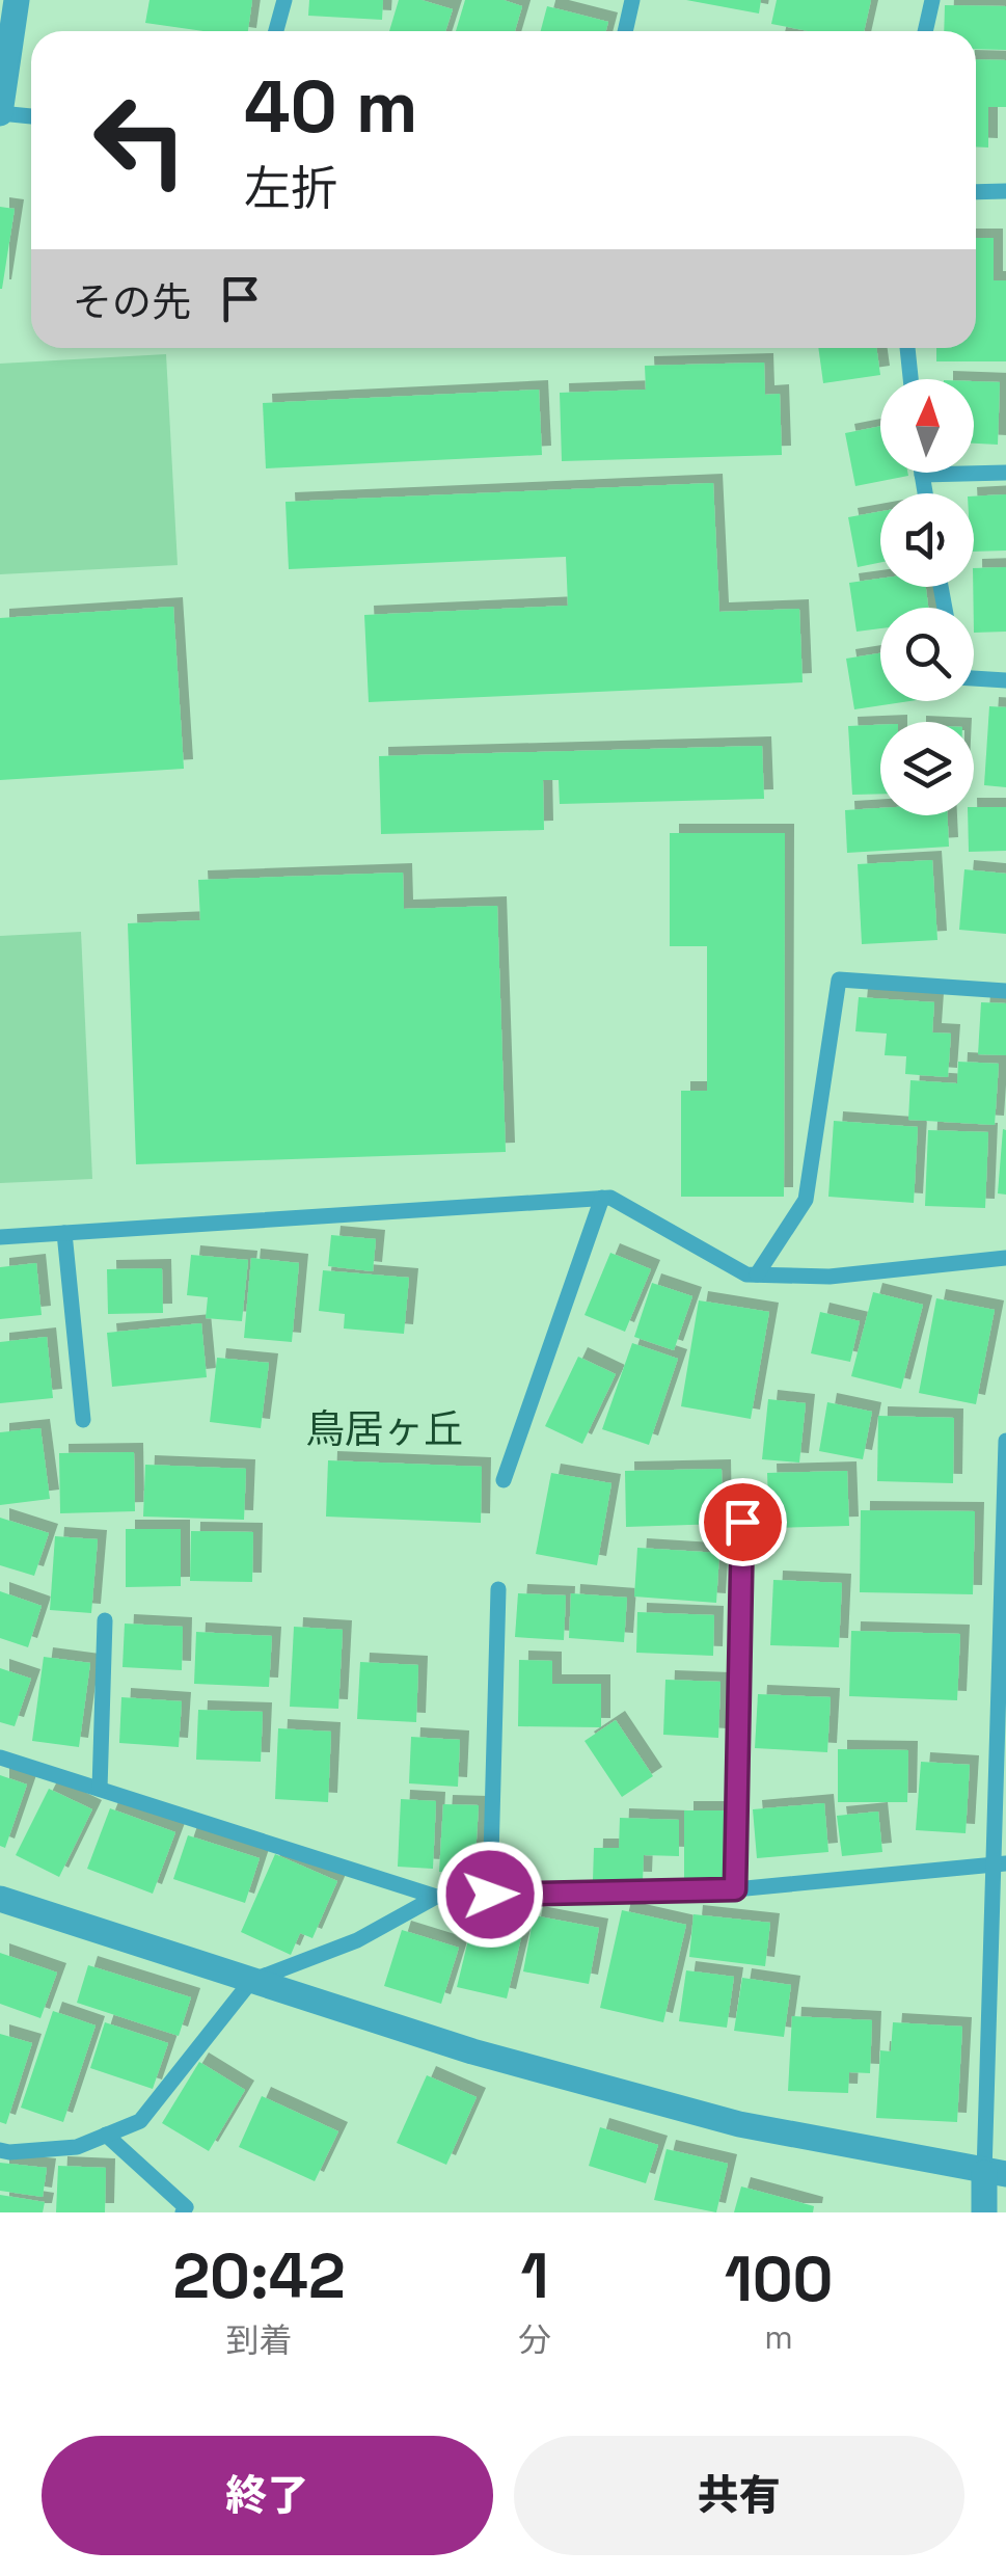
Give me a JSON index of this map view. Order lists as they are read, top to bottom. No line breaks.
{"districts":["鳥居ヶ丘"],"north":"top","page":{"turn":["40 m","左折"],"then":"その先","eta":["20:42","到着","1","分","100","m"],"buttons":["終了","共有"]}}
